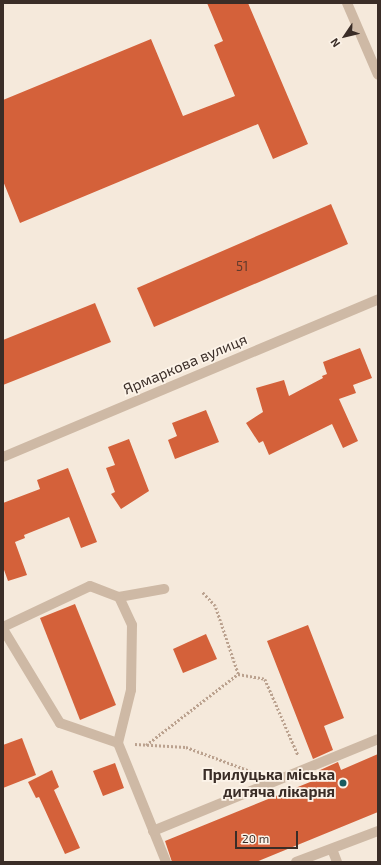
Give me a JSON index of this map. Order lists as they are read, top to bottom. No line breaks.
{"streets":{"street":["Ярмаркова вулиця"]},"places":["Прилуцька міська дитяча лікарня"],"house_numbers":["51"],"scale_bar":"20 m","north":"bottom left"}
